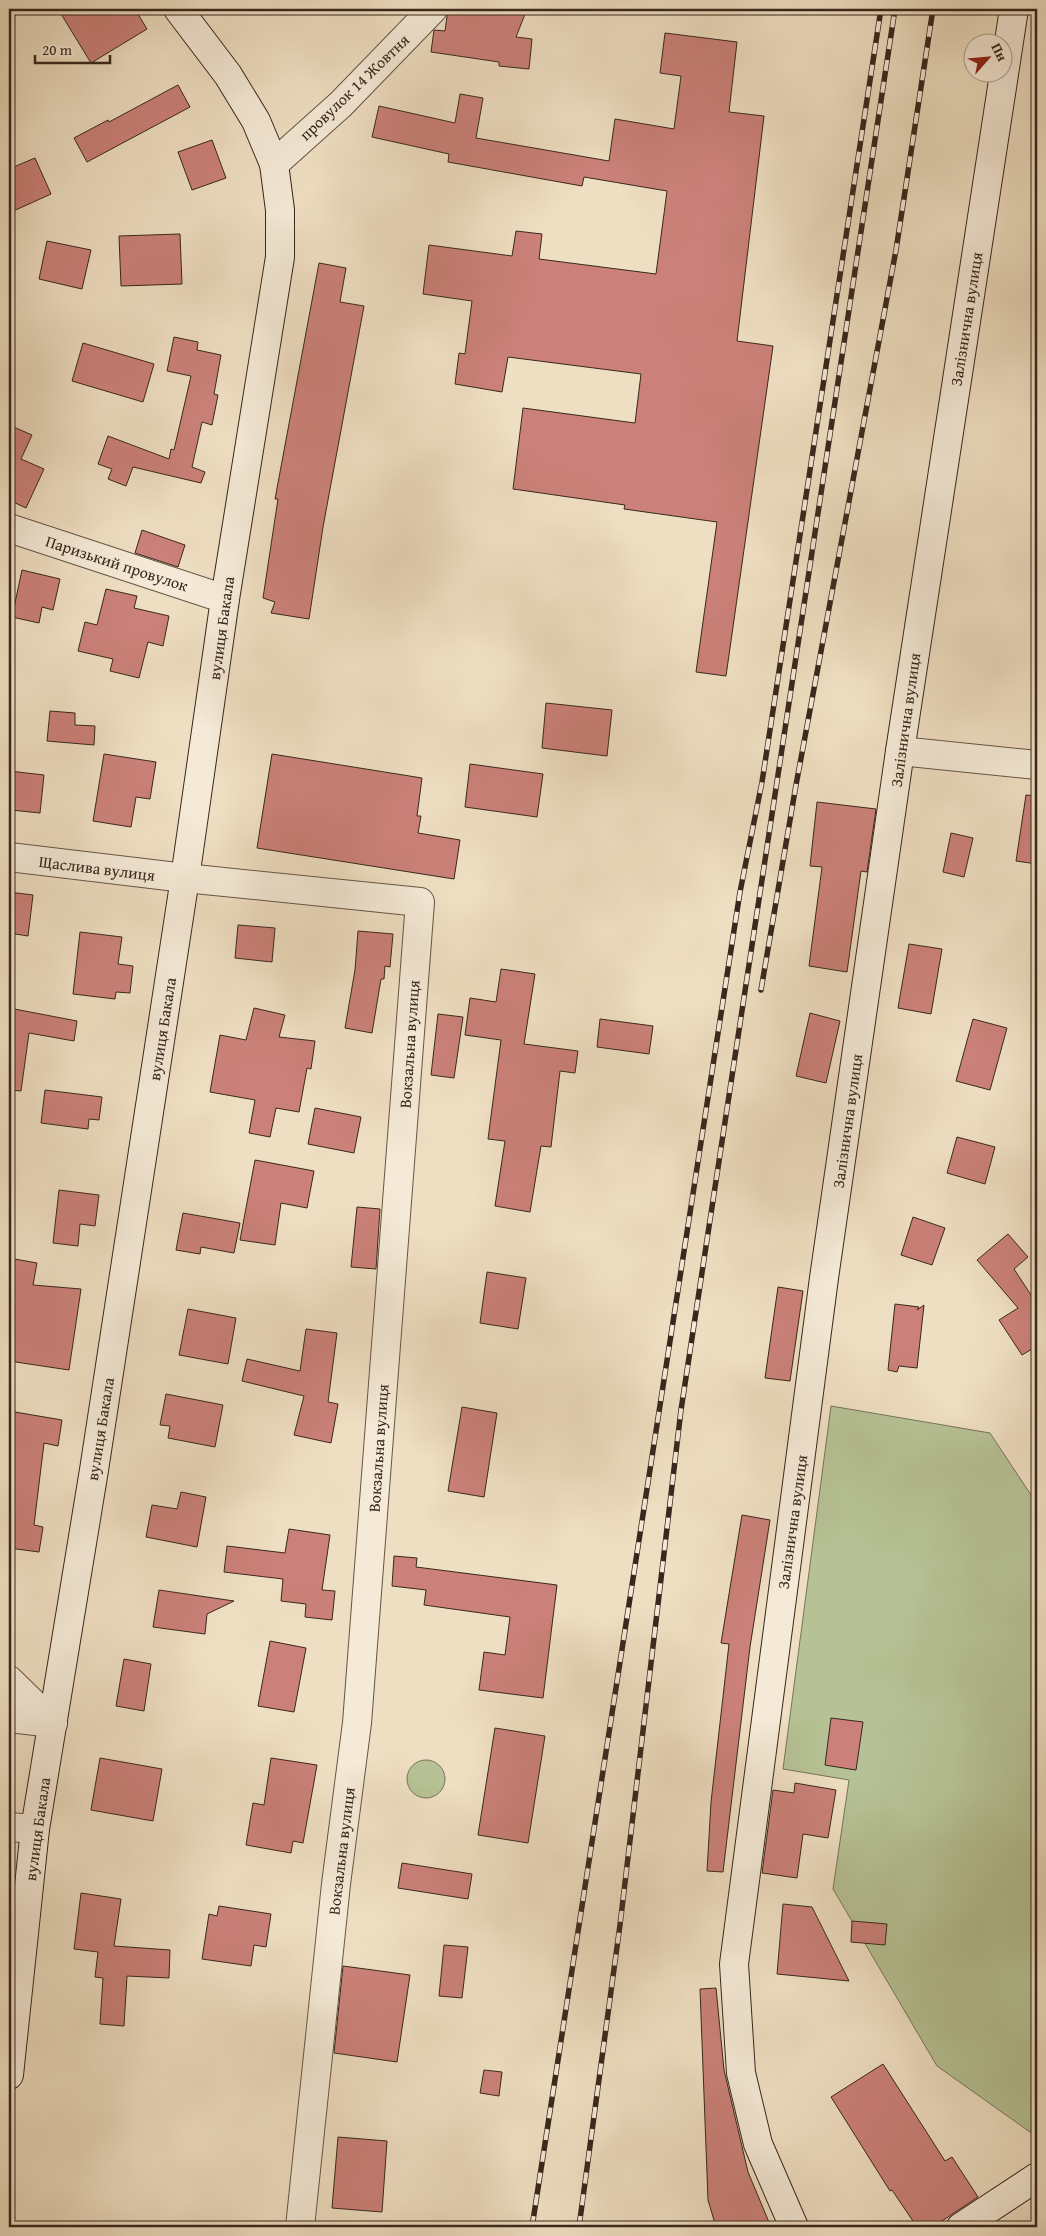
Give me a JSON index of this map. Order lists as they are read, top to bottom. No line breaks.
{"streets":{"street":["провулок 14 Жовтня","Залізнична вулиця","Паризький провулок","вулиця Бакала","Щаслива вулиця","Вокзальна вулиця"]},"crossings":[["провулок 14 Жовтня","вулиця Бакала"],["Паризький провулок","вулиця Бакала"],["вулиця Бакала","Щаслива вулиця"],["вулиця Бакала","Вокзальна вулиця"],["Щаслива вулиця","Вокзальна вулиця"]],"scale_bar":"20 m","north":"top right"}
